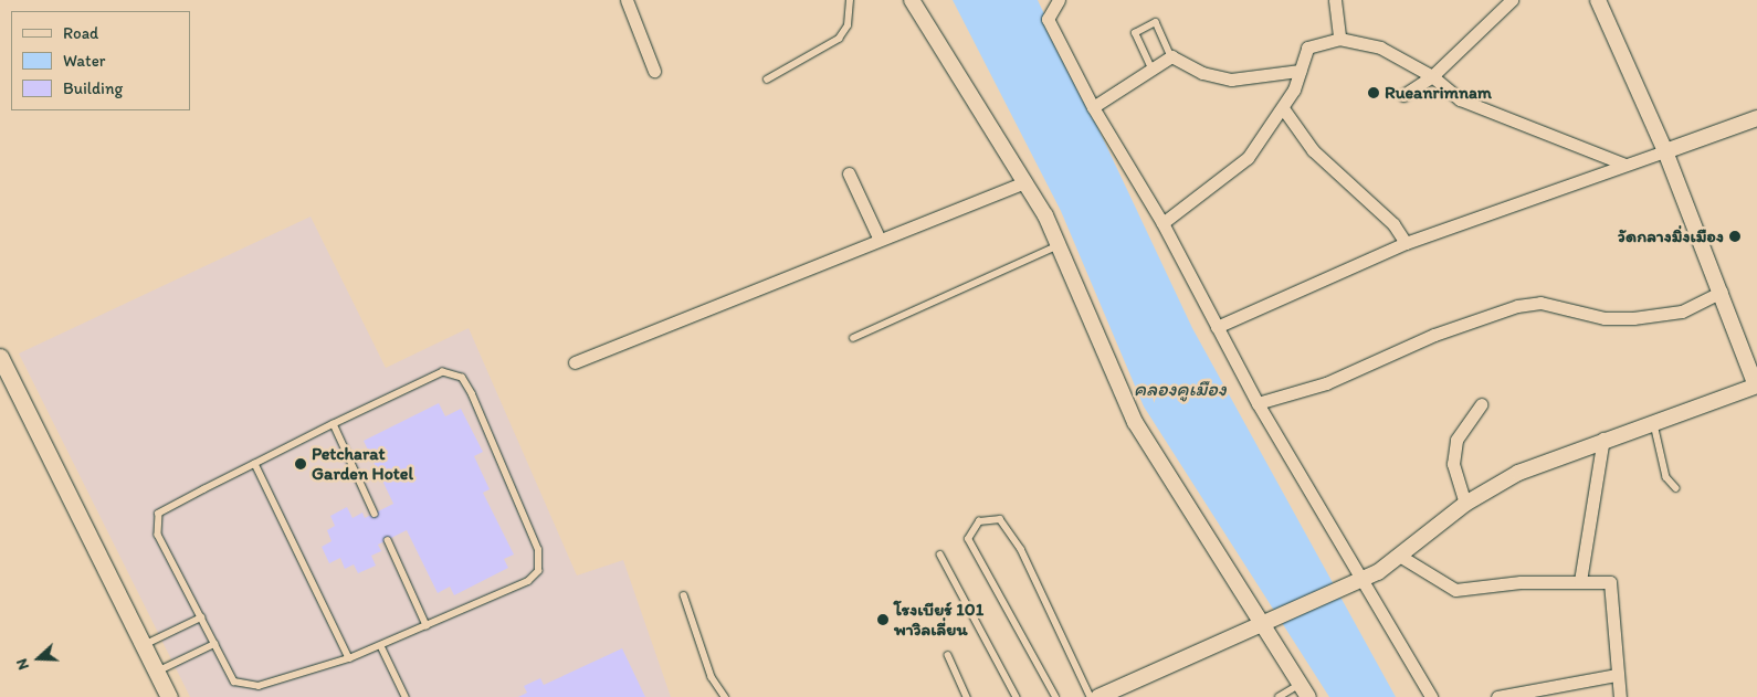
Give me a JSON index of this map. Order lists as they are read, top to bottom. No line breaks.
{"water":["คลองคูเมือง"],"places":["Rueanrimnam","วัดกลางมิ่งเมือง","Petcharat Garden Hotel","โรงเบียร์ 101 พาวิลเลี่ยน"],"legend":["Road","Water","Building"],"north":"left"}
